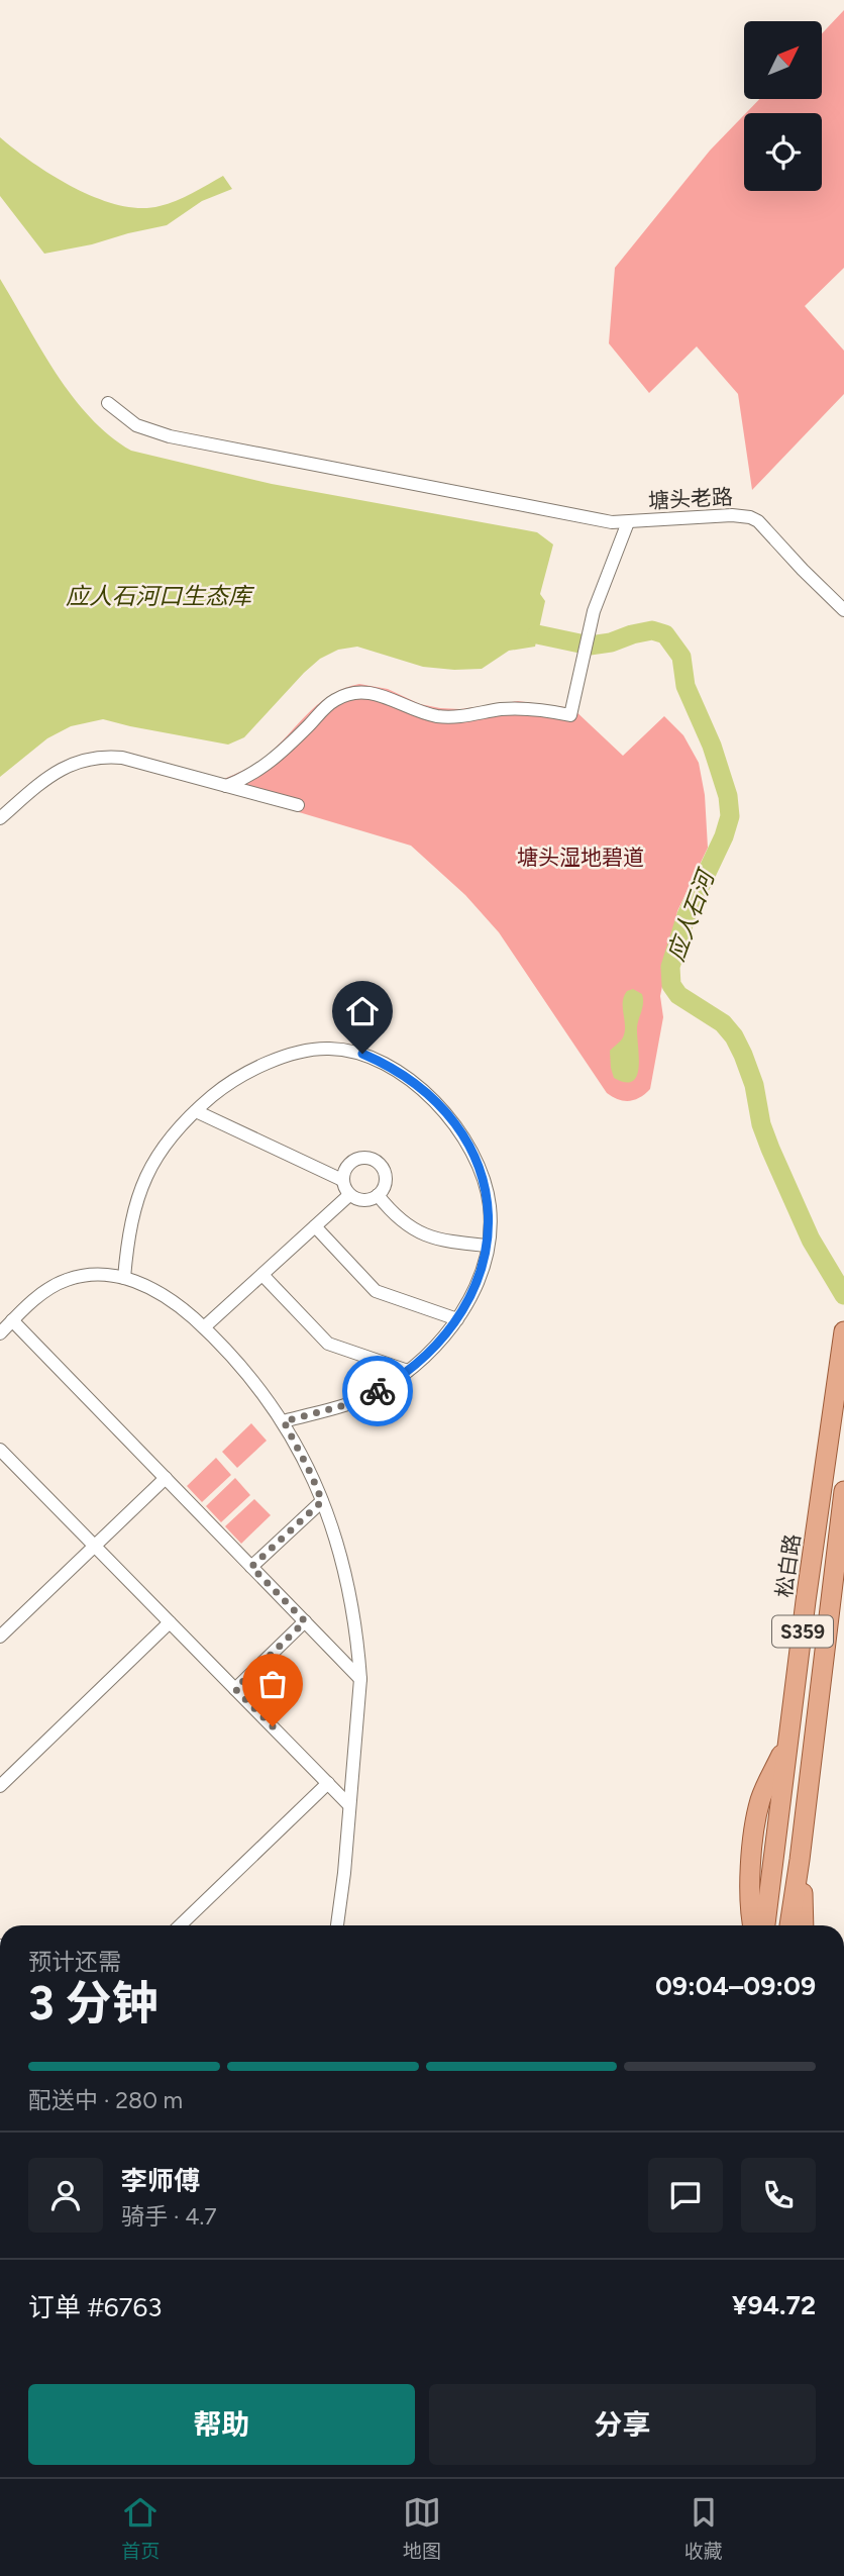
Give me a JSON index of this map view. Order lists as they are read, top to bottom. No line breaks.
{"streets":{"main road":["松白路","S359"],"street":["塘头老路"]},"water":["应人石河口生态库","应人石河"],"parks":["塘头湿地碧道"],"north":"top right","page":{"heading":["3 分钟","预计还需","09:04–09:09"],"panel":["李师傅","骑手 · 4.7","订单 #6763","¥94.72"],"bar":"配送中 · 280 m","buttons":["帮助","分享"],"tabs":["首页","地图","收藏"]}}
